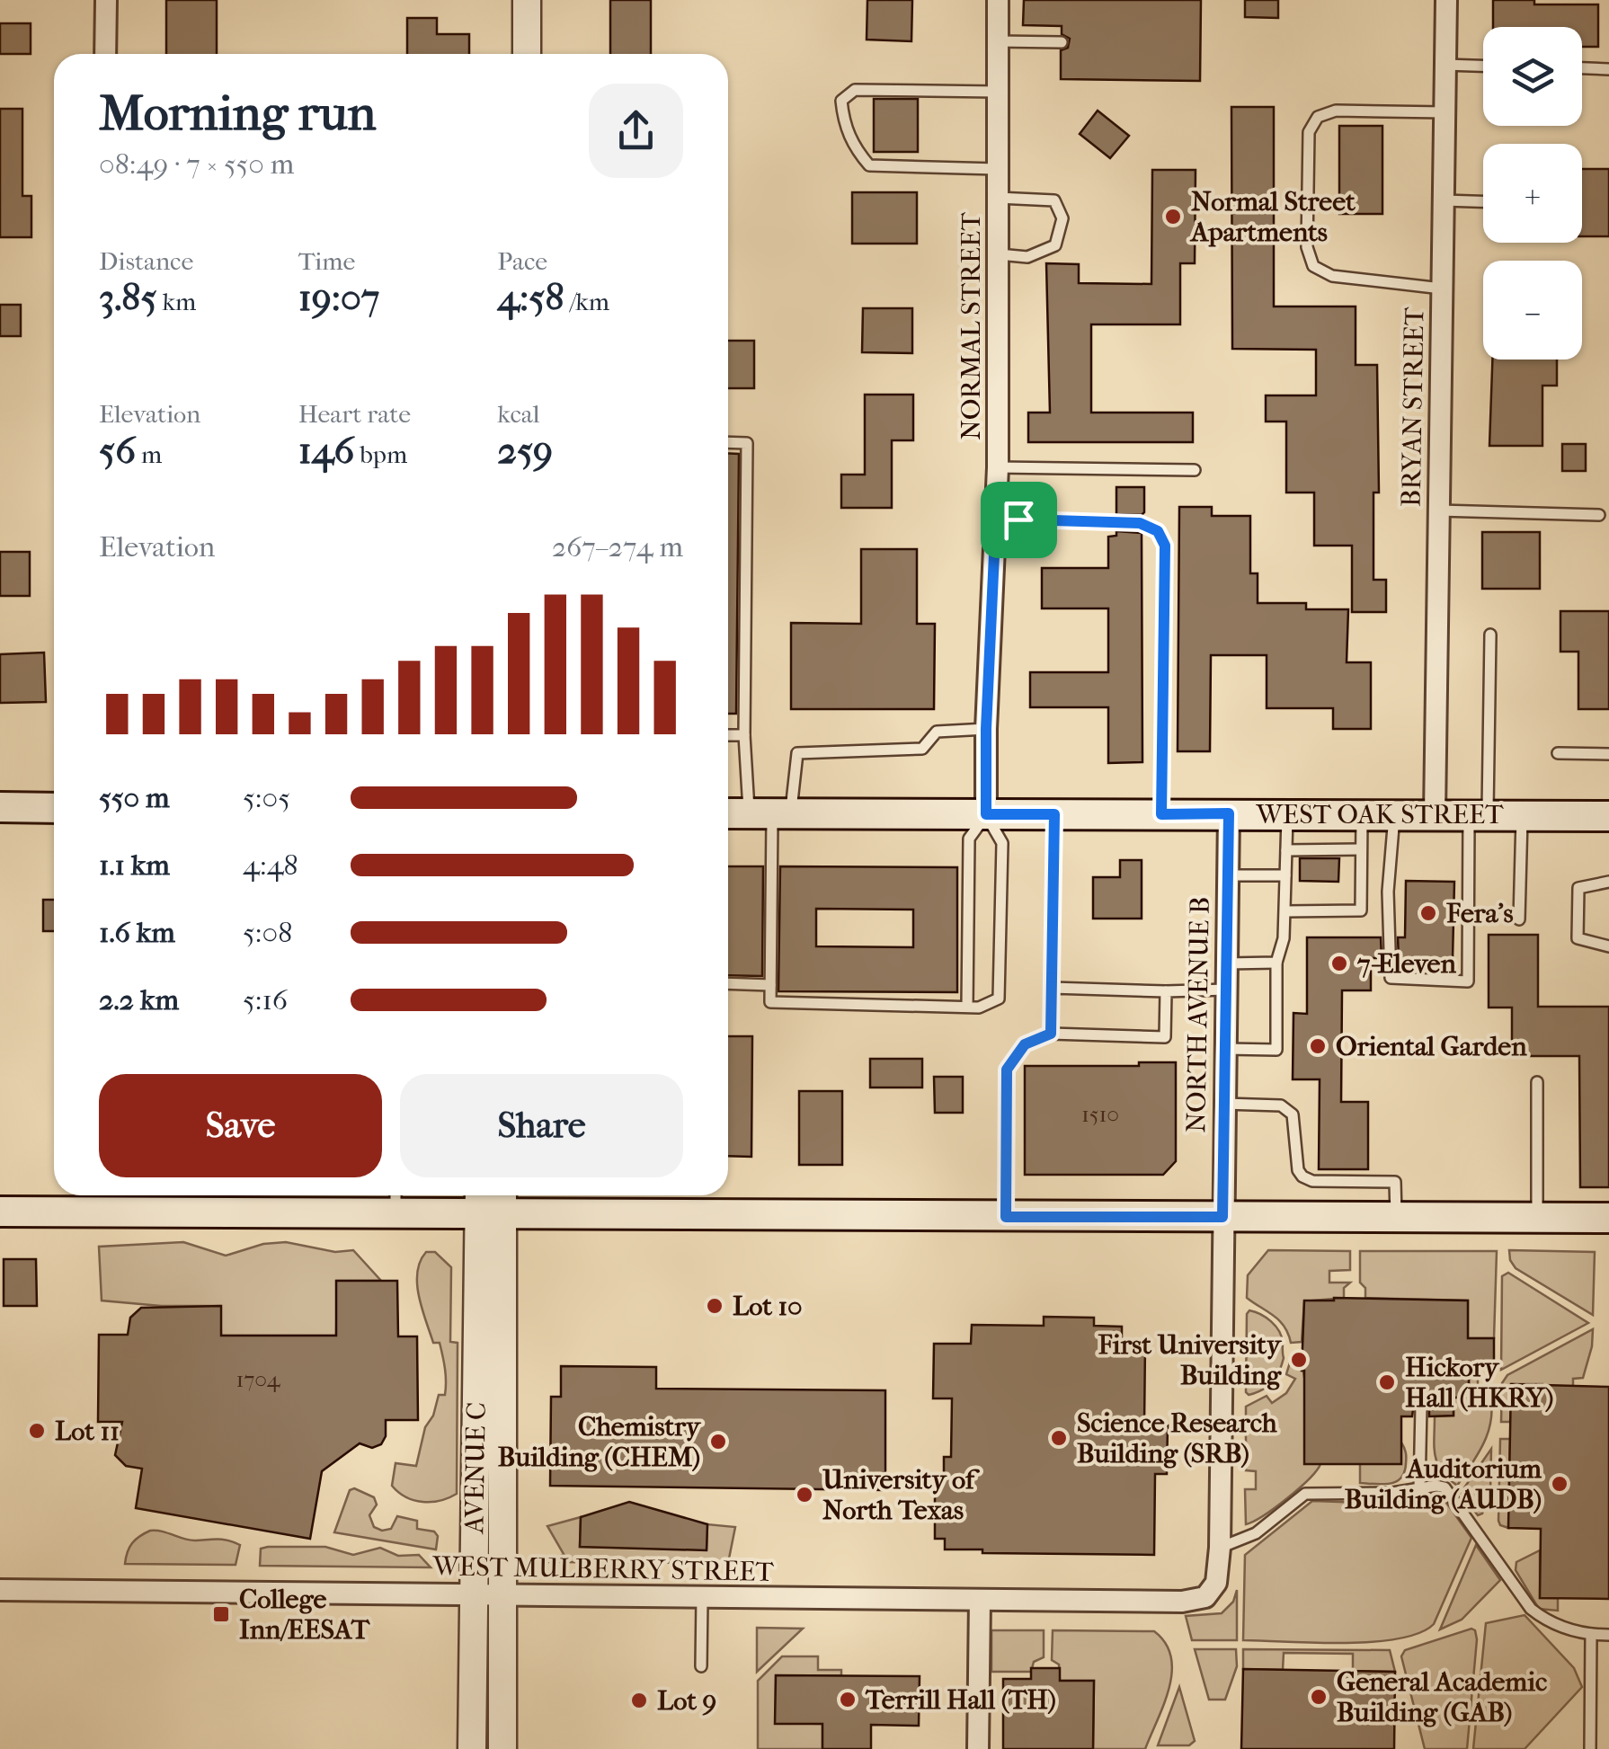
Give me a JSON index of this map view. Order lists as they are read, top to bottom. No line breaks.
{"streets":{"main road":["WEST OAK STREET"],"street":["NORMAL STREET","BRYAN STREET","NORTH AVENUE B","AVENUE C","WEST MULBERRY STREET"]},"crossings":[["NORMAL STREET","WEST OAK STREET"],["BRYAN STREET","WEST OAK STREET"],["WEST OAK STREET","NORTH AVENUE B"],["NORTH AVENUE B","WEST MULBERRY STREET"],["AVENUE C","WEST MULBERRY STREET"]],"places":{"other":["Normal Street Apartments","Fera's","7-Eleven","Oriental Garden","Lot 10","First University Building","Hickory Hall (HKRY)","Lot 11","Science Research Building (SRB)","Chemistry Building (CHEM)","Auditorium Building (AUDB)","University of North Texas","General Academic Building (GAB)","Terrill Hall (TH)","Lot 9"],"transit":["College Inn/EESAT"]},"house_numbers":["1510","1704"],"page":{"map_buttons":["+","−"],"heading":["Morning run","08:49 · 7 × 550 m"],"stats":[["Distance","3.85 km"],["Time","19:07"],["Pace","4:58 /km"],["Elevation","56 m"],["Heart rate","146 bpm"],["kcal","259"]],"chart":["Elevation","267–274 m"],"list":[{"name":"550 m","note":"5:05"},{"name":"1.1 km","note":"4:48"},{"name":"1.6 km","note":"5:08"},{"name":"2.2 km","note":"5:16"}],"buttons":["Save","Share"]}}
